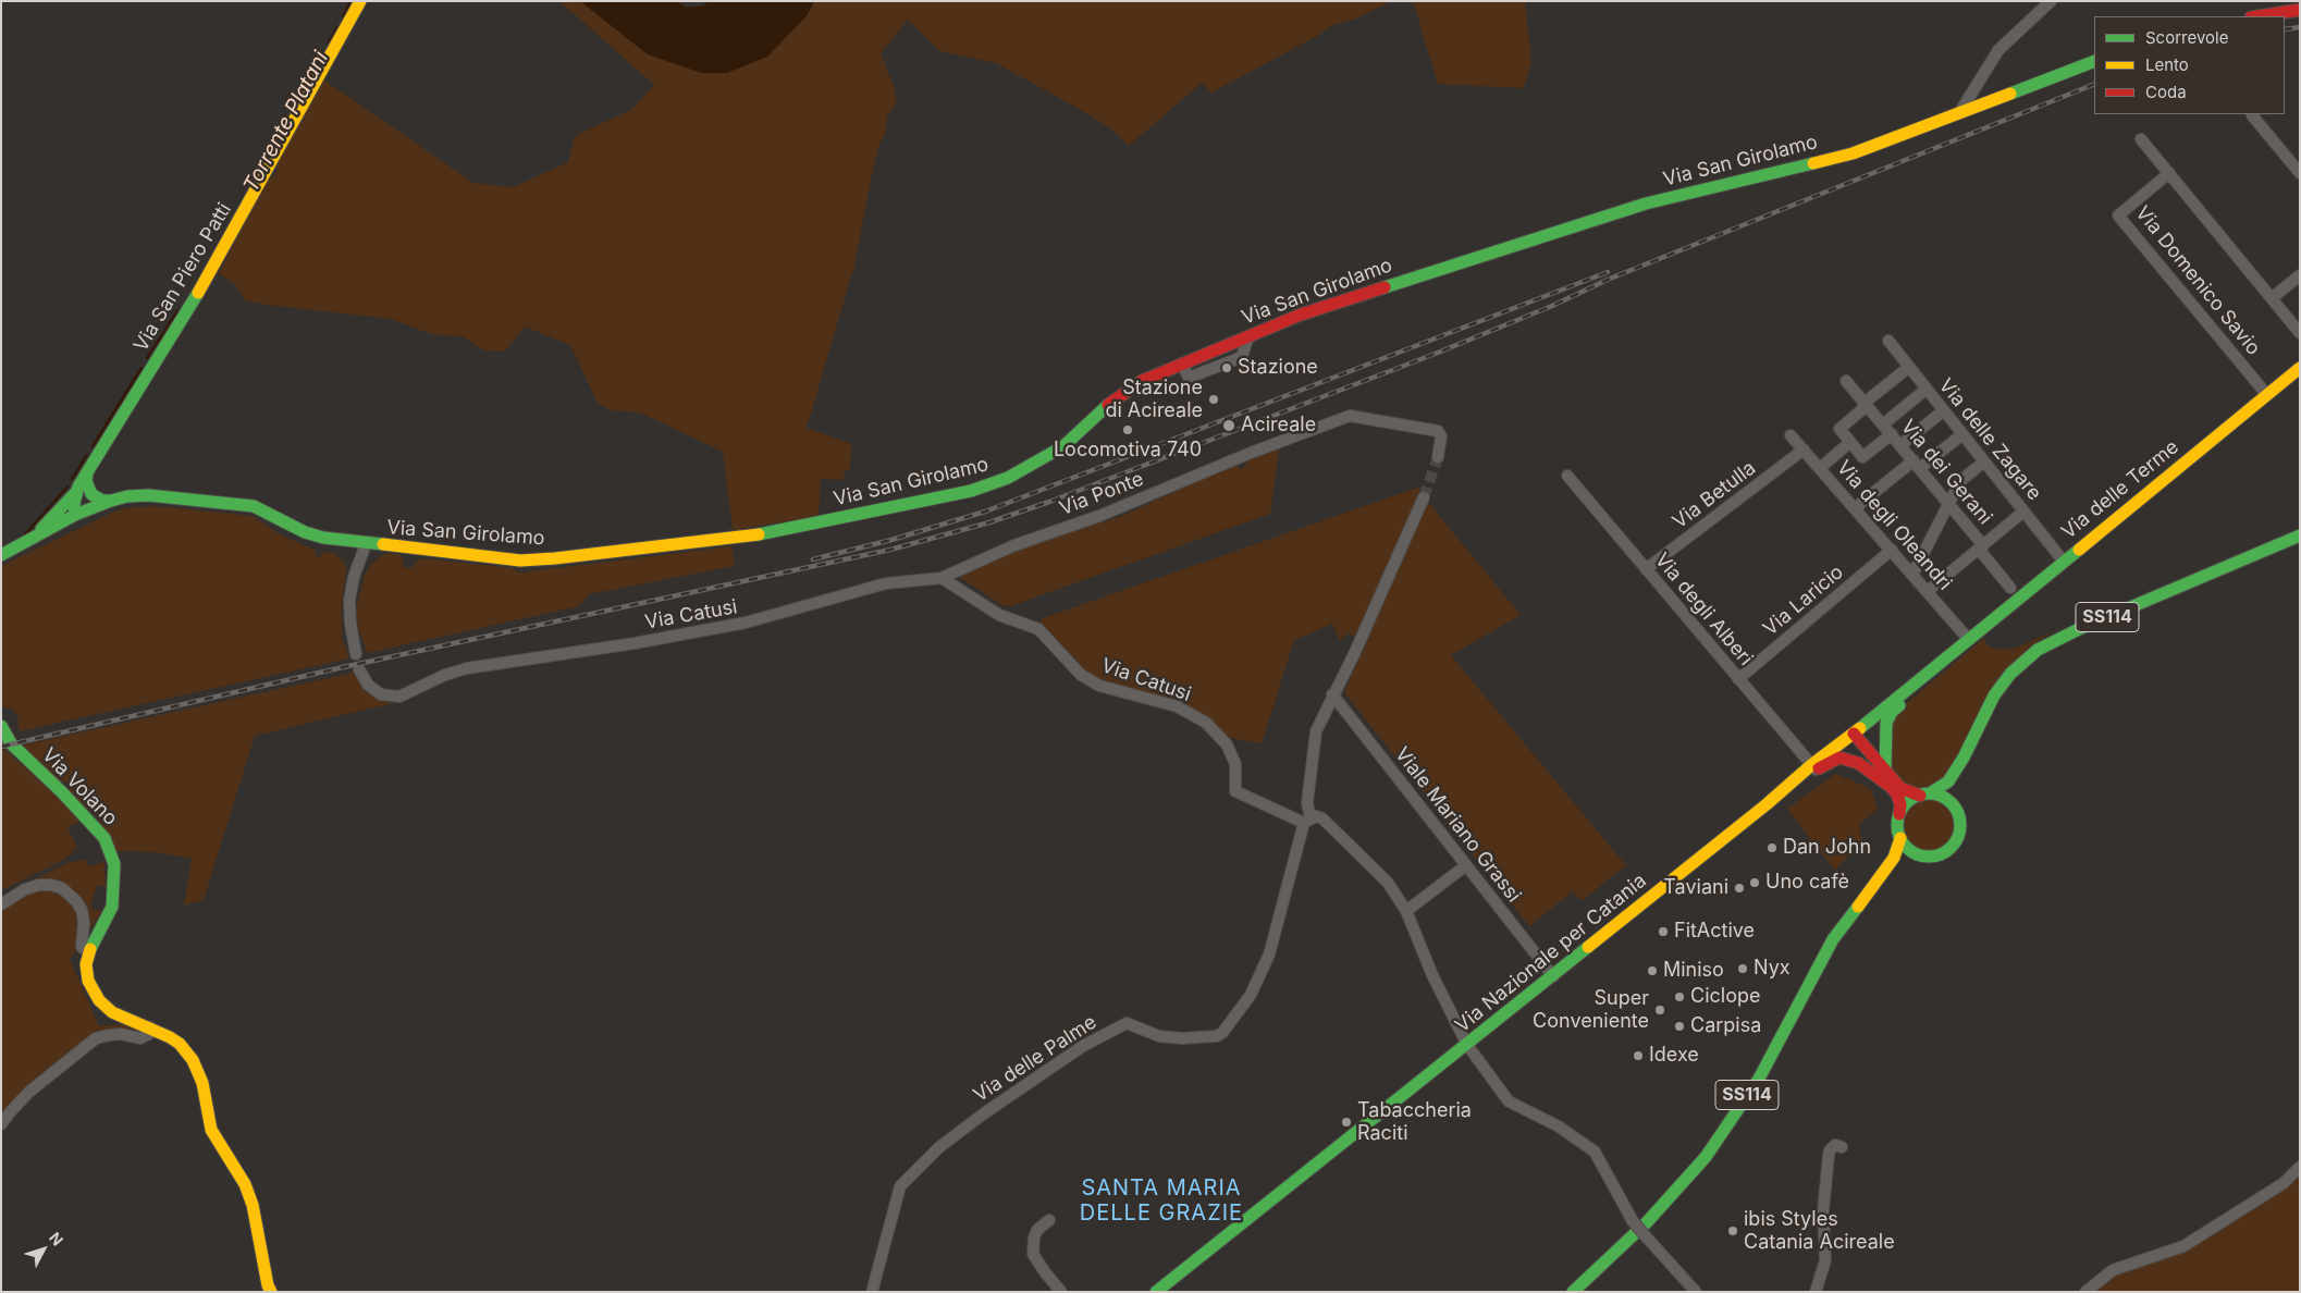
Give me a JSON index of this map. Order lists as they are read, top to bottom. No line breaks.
{"streets":{"street":["Via San Girolamo","Via San Piero Patti","Via Domenico Savio","Via delle Zagare","Via dei Gerani","Via delle Terme","Via Ponte","Via Betulla","Via degli Oleandri","Via Laricio","Via degli Alberi","Via Catusi","SS114","Via Volano","Viale Mariano Grassi","Via Nazionale per Catania","Via delle Palme"]},"crossings":[["Via San Girolamo","Via San Piero Patti"],["Via Domenico Savio","Via delle Terme"],["Via delle Zagare","Via delle Terme"],["Via delle Terme","Via degli Oleandri"],["Via delle Terme","Via Nazionale per Catania"],["Via Ponte","Via Catusi"],["Via Betulla","Via degli Oleandri"],["Via Betulla","Via degli Alberi"],["Via degli Oleandri","Via Laricio"],["Via degli Oleandri","Via Nazionale per Catania"],["Via Laricio","Via degli Alberi"],["Via degli Alberi","Via Nazionale per Catania"],["Via Catusi","Via Nazionale per Catania"],["Via Catusi","Via delle Palme"],["Viale Mariano Grassi","Via Nazionale per Catania"]],"districts":["SANTA MARIA DELLE GRAZIE"],"water":["Torrente Platani"],"places":["Stazione","Stazione di Acireale","Acireale","Locomotiva 740","Dan John","Uno cafè","Taviani","FitActive","Nyx","Miniso","Ciclope","Super Conveniente","Carpisa","Idexe","Tabaccheria Raciti","ibis Styles Catania Acireale"],"legend":["Scorrevole","Lento","Coda"],"north":"top right"}
